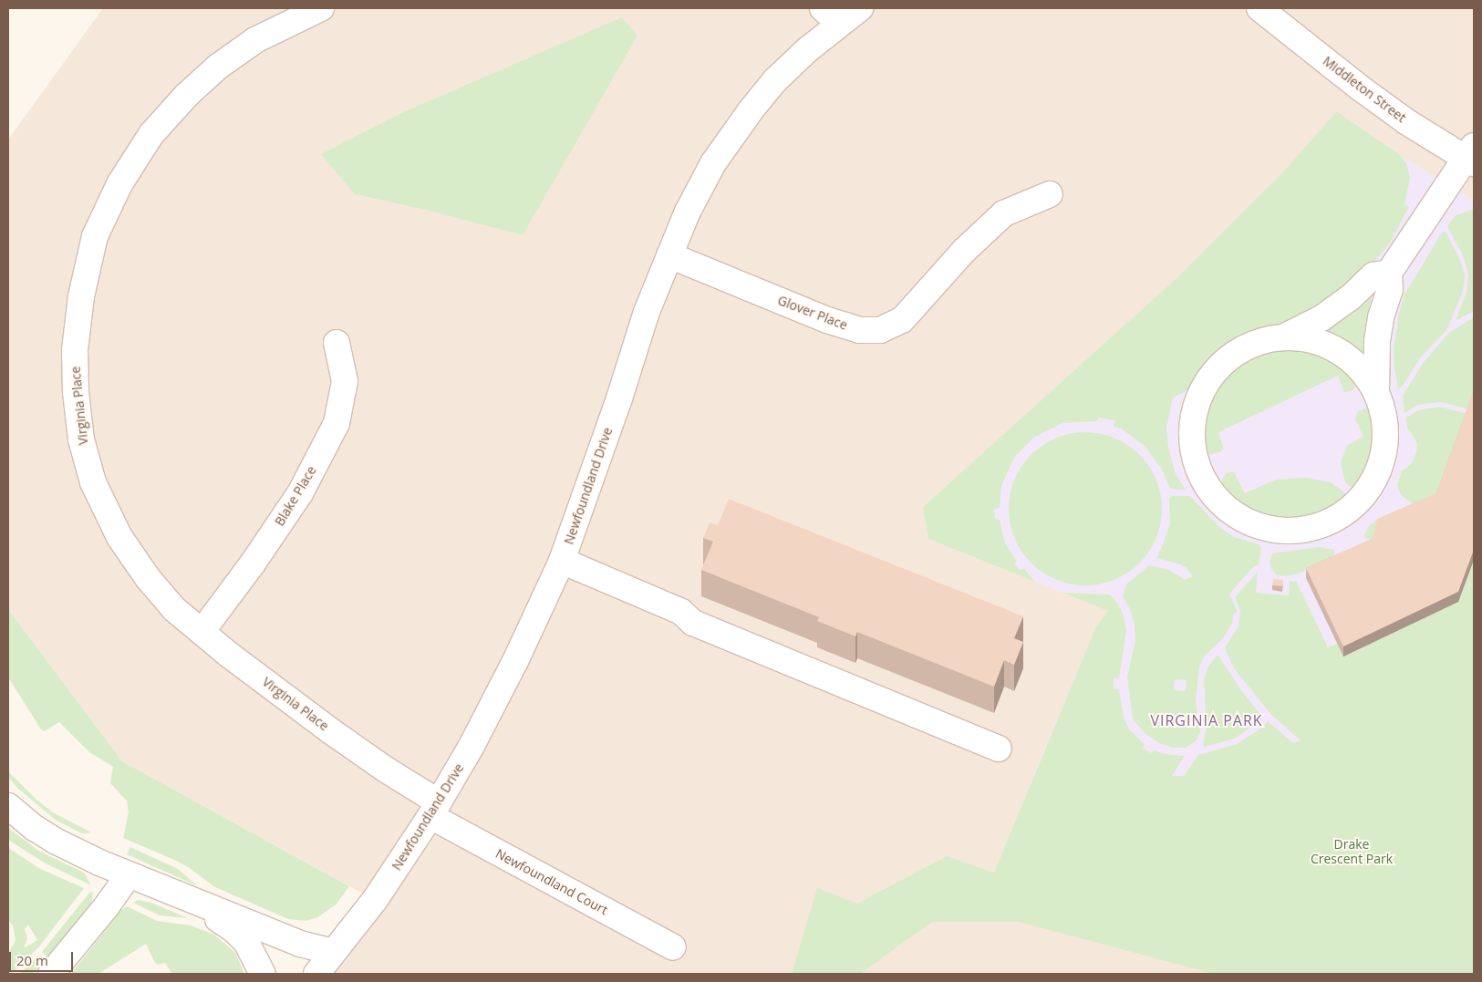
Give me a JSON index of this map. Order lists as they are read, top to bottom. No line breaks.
{"streets":{"street":["Middleton Street","Glover Place","Virginia Place","Newfoundland Drive","Blake Place","Newfoundland Court"]},"crossings":[["Glover Place","Newfoundland Drive"],["Virginia Place","Newfoundland Drive"],["Virginia Place","Blake Place"],["Virginia Place","Newfoundland Court"],["Newfoundland Drive","Newfoundland Court"]],"districts":["VIRGINIA PARK"],"parks":["Drake Crescent Park"],"scale_bar":"20 m"}
